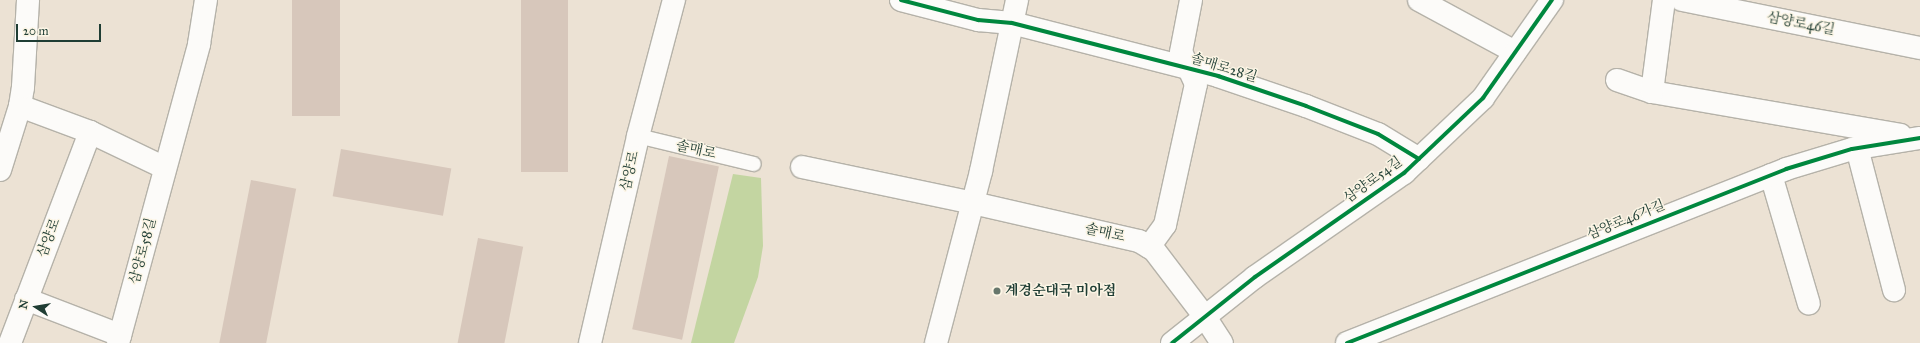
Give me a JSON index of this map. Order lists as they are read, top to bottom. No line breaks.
{"streets":{"street":["삼양로46길","솔매로28길","솔매로","삼양로","삼양로54길","삼양로46가길","삼양로58길"]},"crossings":[["솔매로28길","솔매로"],["솔매로28길","삼양로54길"],["솔매로","삼양로"],["솔매로","삼양로54길"],["삼양로","삼양로58길"]],"places":["계경순대국 미아점"],"scale_bar":"20 m","north":"left"}
